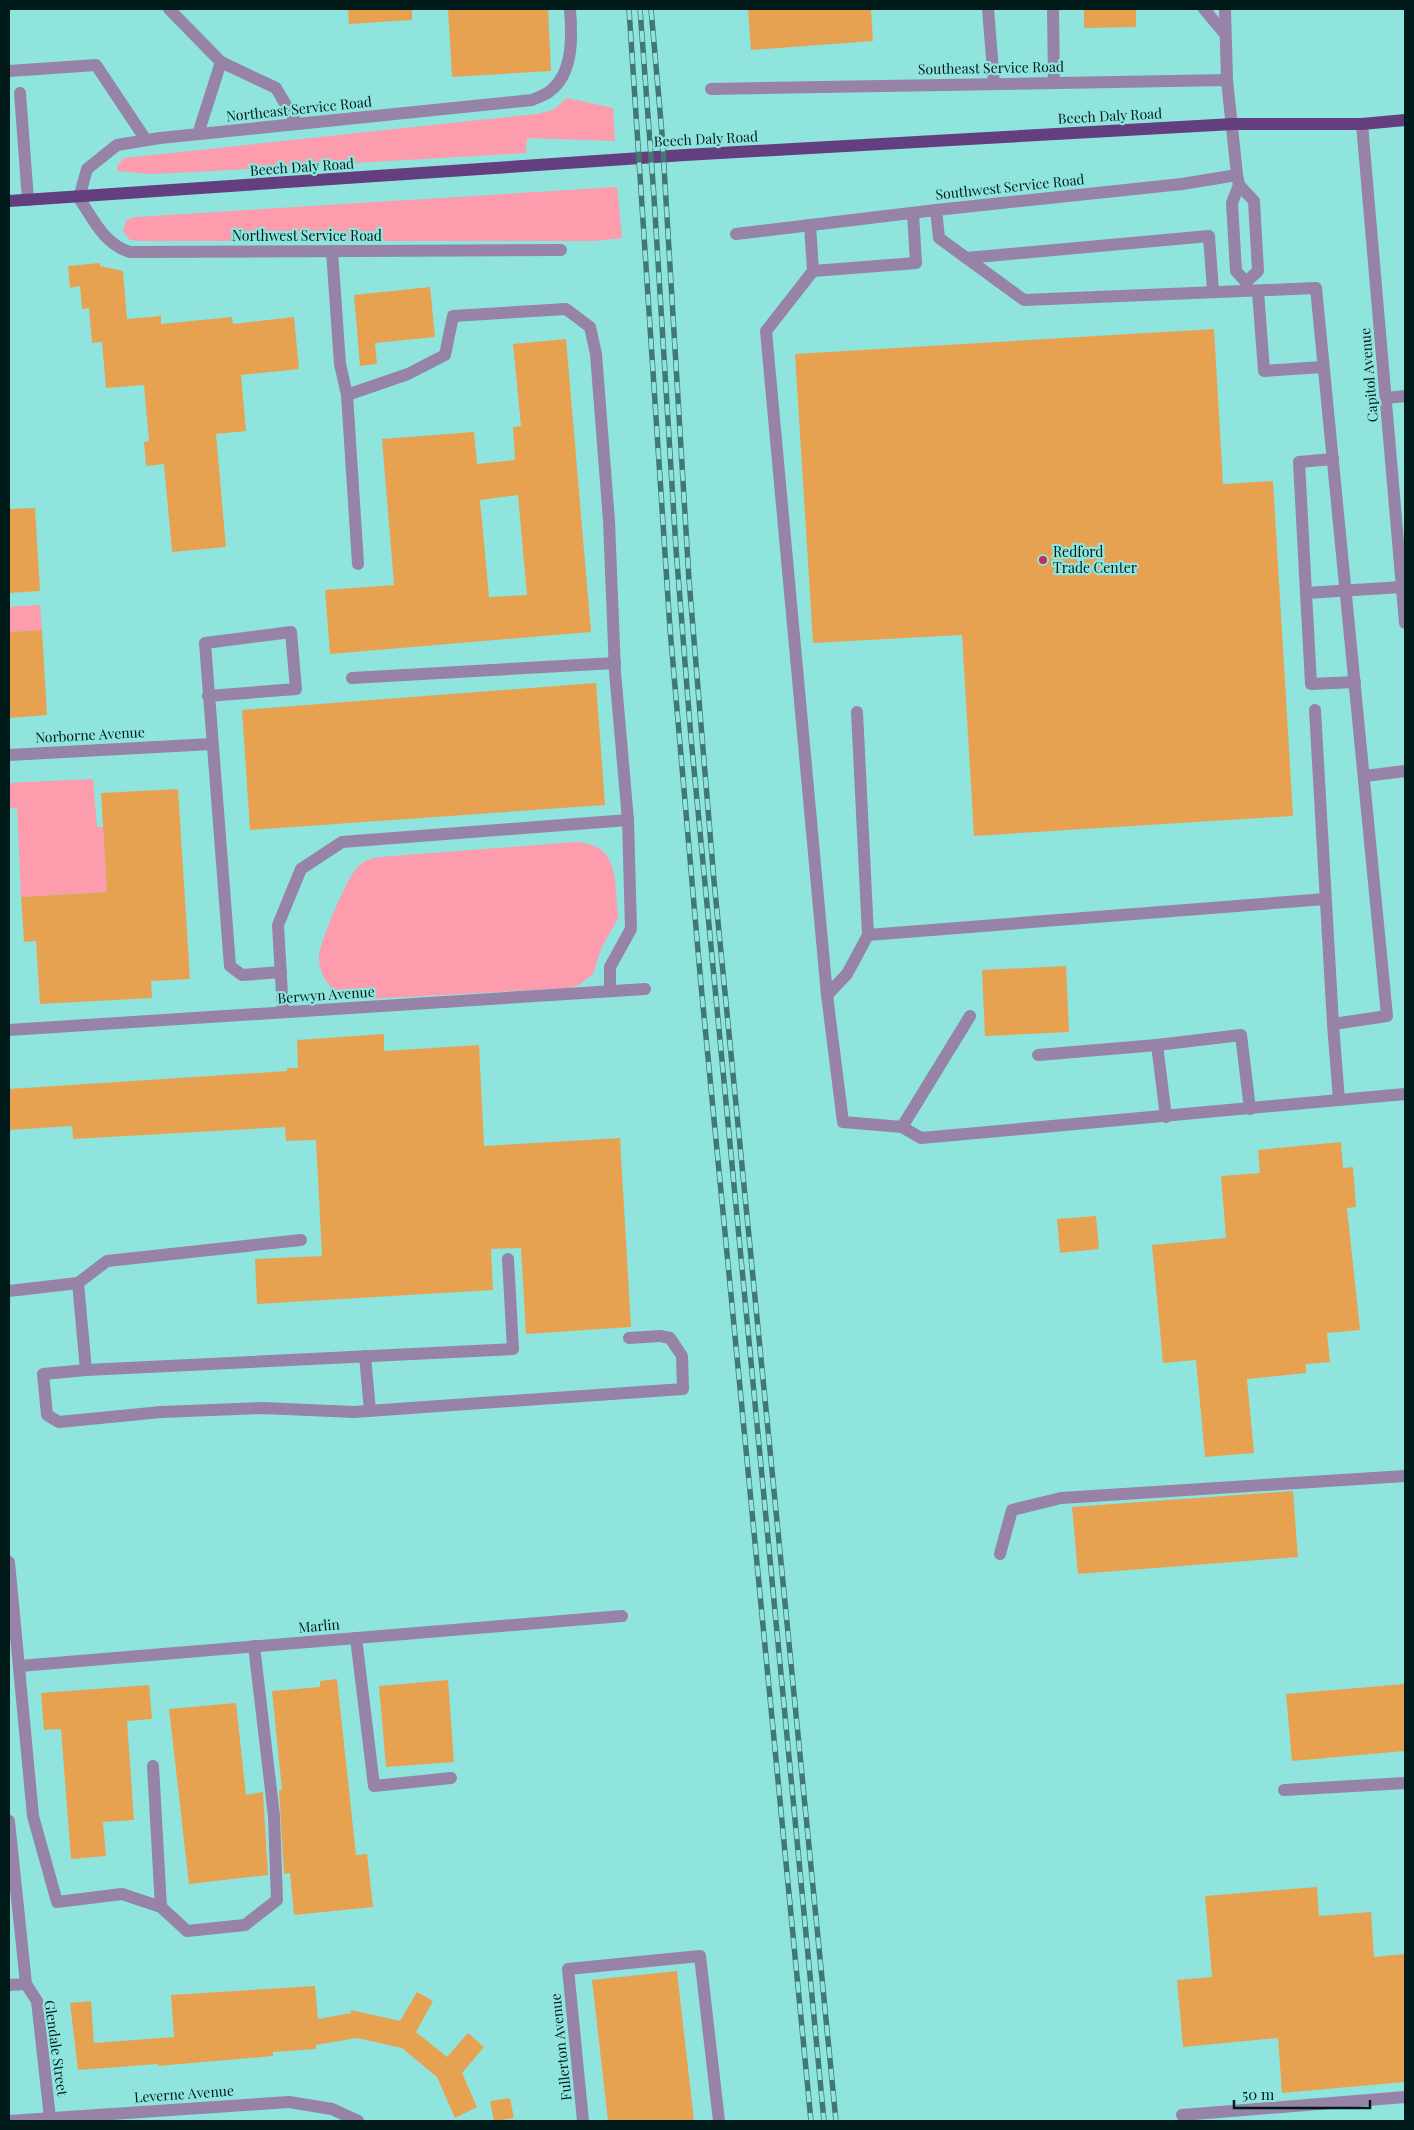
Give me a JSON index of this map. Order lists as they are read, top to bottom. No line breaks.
{"streets":{"main road":["Beech Daly Road"],"street":["Southeast Service Road","Northeast Service Road","Southwest Service Road","Northwest Service Road","Capitol Avenue","Norborne Avenue","Berwyn Avenue","Marlin","Fullerton Avenue","Glendale Street","Leverne Avenue"]},"crossings":[["Northeast Service Road","Beech Daly Road"],["Northeast Service Road","Northwest Service Road"],["Beech Daly Road","Northwest Service Road"],["Beech Daly Road","Capitol Avenue"],["Glendale Street","Leverne Avenue"]],"places":["Redford Trade Center"],"scale_bar":"50 m"}
